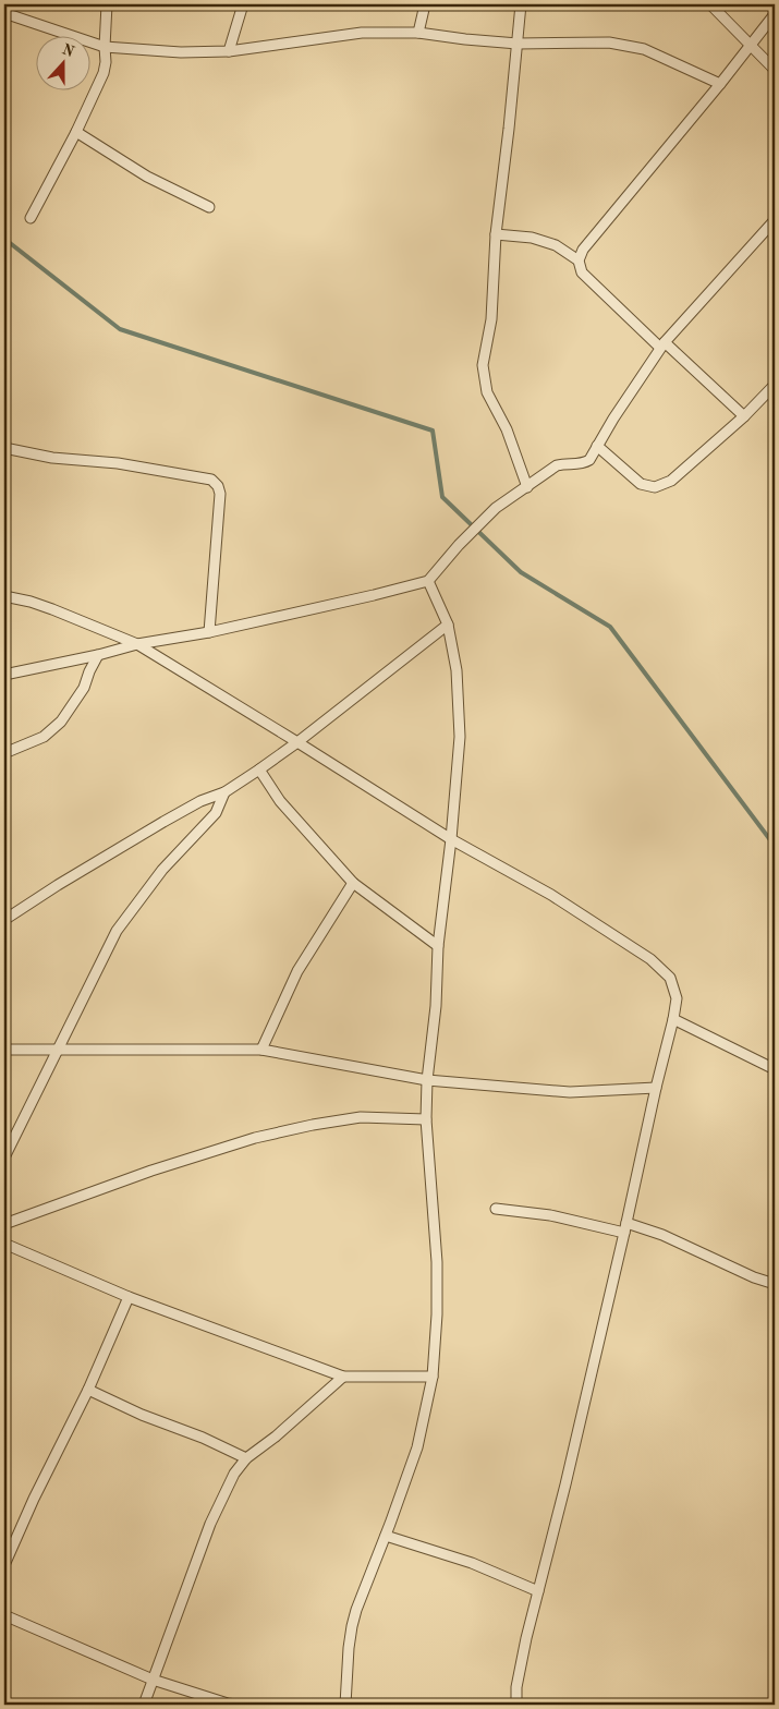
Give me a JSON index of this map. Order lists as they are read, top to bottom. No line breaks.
{"north":"top"}
